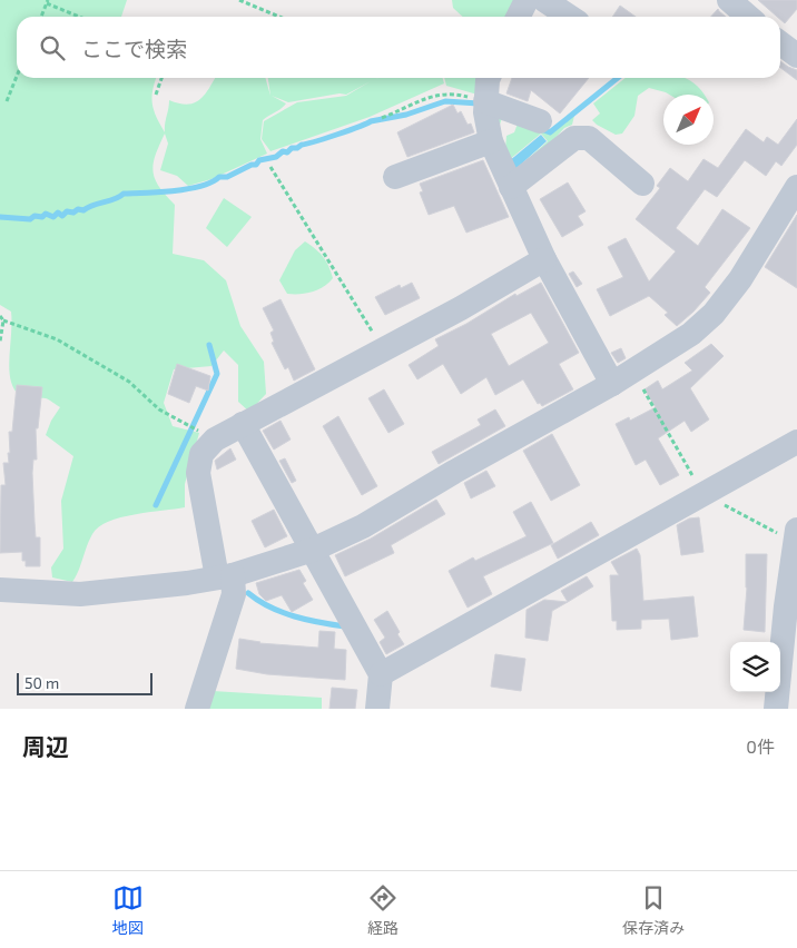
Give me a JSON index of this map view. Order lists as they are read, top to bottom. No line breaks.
{"scale_bar":"50 m","north":"top right","page":{"search":"ここで検索","scale":"50 m","heading":["周辺","0件"],"nav":["地図","経路","保存済み"]}}
